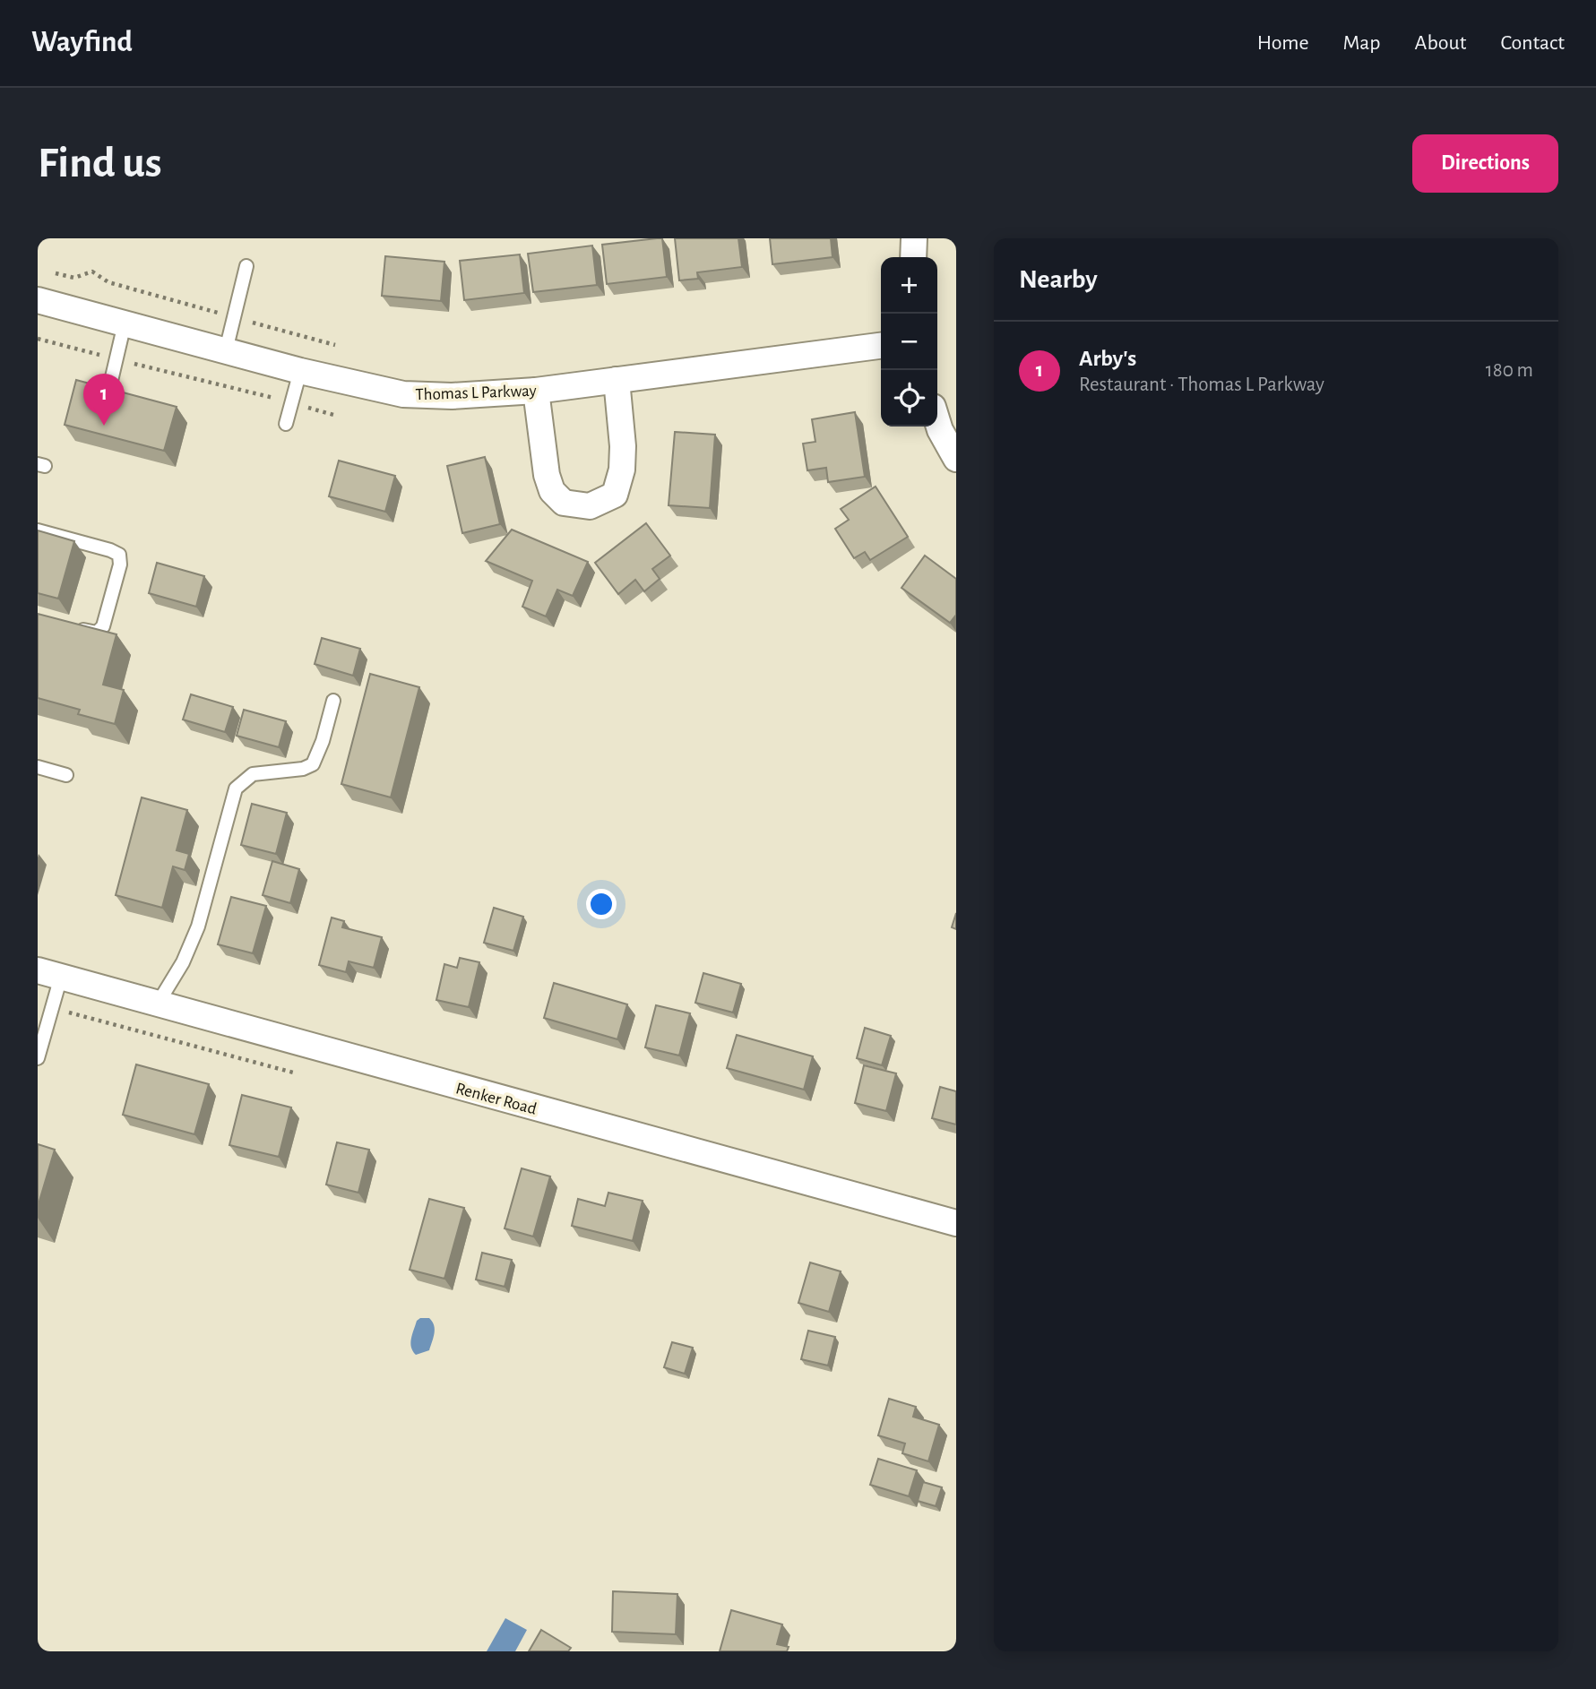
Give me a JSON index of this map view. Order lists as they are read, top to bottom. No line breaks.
{"streets":{"street":["Thomas L Parkway","Renker Road"]},"page":{"header":"Wayfind","nav":["Home","Map","About","Contact"],"buttons":"Directions","title":"Find us","heading":"Nearby","map_buttons":["+","−"],"list":[{"mark":"1","name":"Arby's","note":"Restaurant · Thomas L Parkway","value":"180 m"}],"pins":"1"}}
